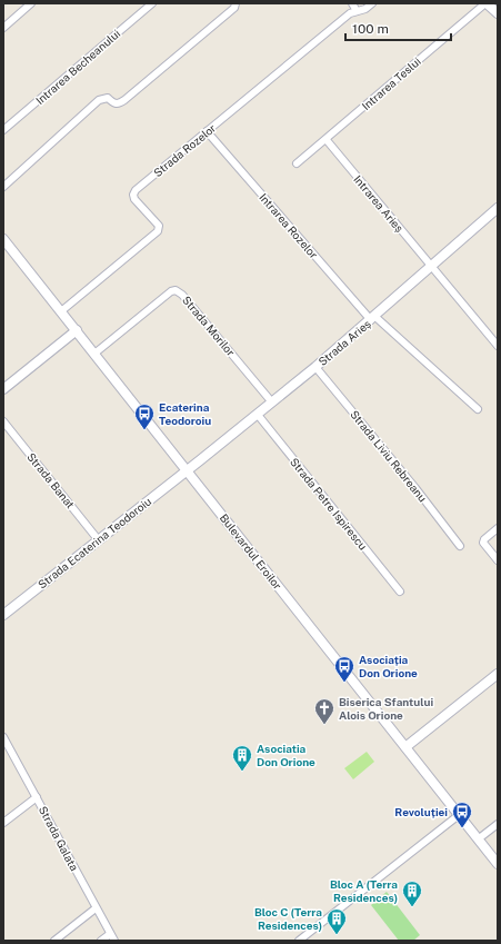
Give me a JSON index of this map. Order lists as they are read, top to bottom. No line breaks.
{"streets":{"street":["Intrarea Becheanului","Intrarea Teslui","Strada Rozelor","Intrarea Arieș","Intrarea Rozelor","Strada Morilor","Strada Arieș","Strada Liviu Rebreanu","Strada Banat","Strada Petre Ispirescu","Strada Ecaterina Teodoroiu","Bulevardul Eroilor","Strada Galata"]},"crossings":[["Intrarea Teslui","Intrarea Arieș"],["Strada Rozelor","Intrarea Rozelor"],["Strada Rozelor","Bulevardul Eroilor"],["Intrarea Arieș","Strada Arieș"],["Intrarea Rozelor","Strada Arieș"],["Strada Morilor","Strada Arieș"],["Strada Morilor","Bulevardul Eroilor"],["Strada Arieș","Strada Liviu Rebreanu"],["Strada Arieș","Strada Petre Ispirescu"],["Strada Arieș","Strada Ecaterina Teodoroiu"],["Strada Arieș","Bulevardul Eroilor"],["Strada Banat","Strada Ecaterina Teodoroiu"],["Strada Ecaterina Teodoroiu","Bulevardul Eroilor"]],"places":{"bus stop":["Ecaterina Teodoroiu","Asociația Don Orione","Revoluției"],"church":["Biserica Sfantului Alois Orione"],"building":["Asociatia Don Orione","Bloc A (Terra Residences)","Bloc C (Terra Residences)"]},"scale_bar":"100 m"}
